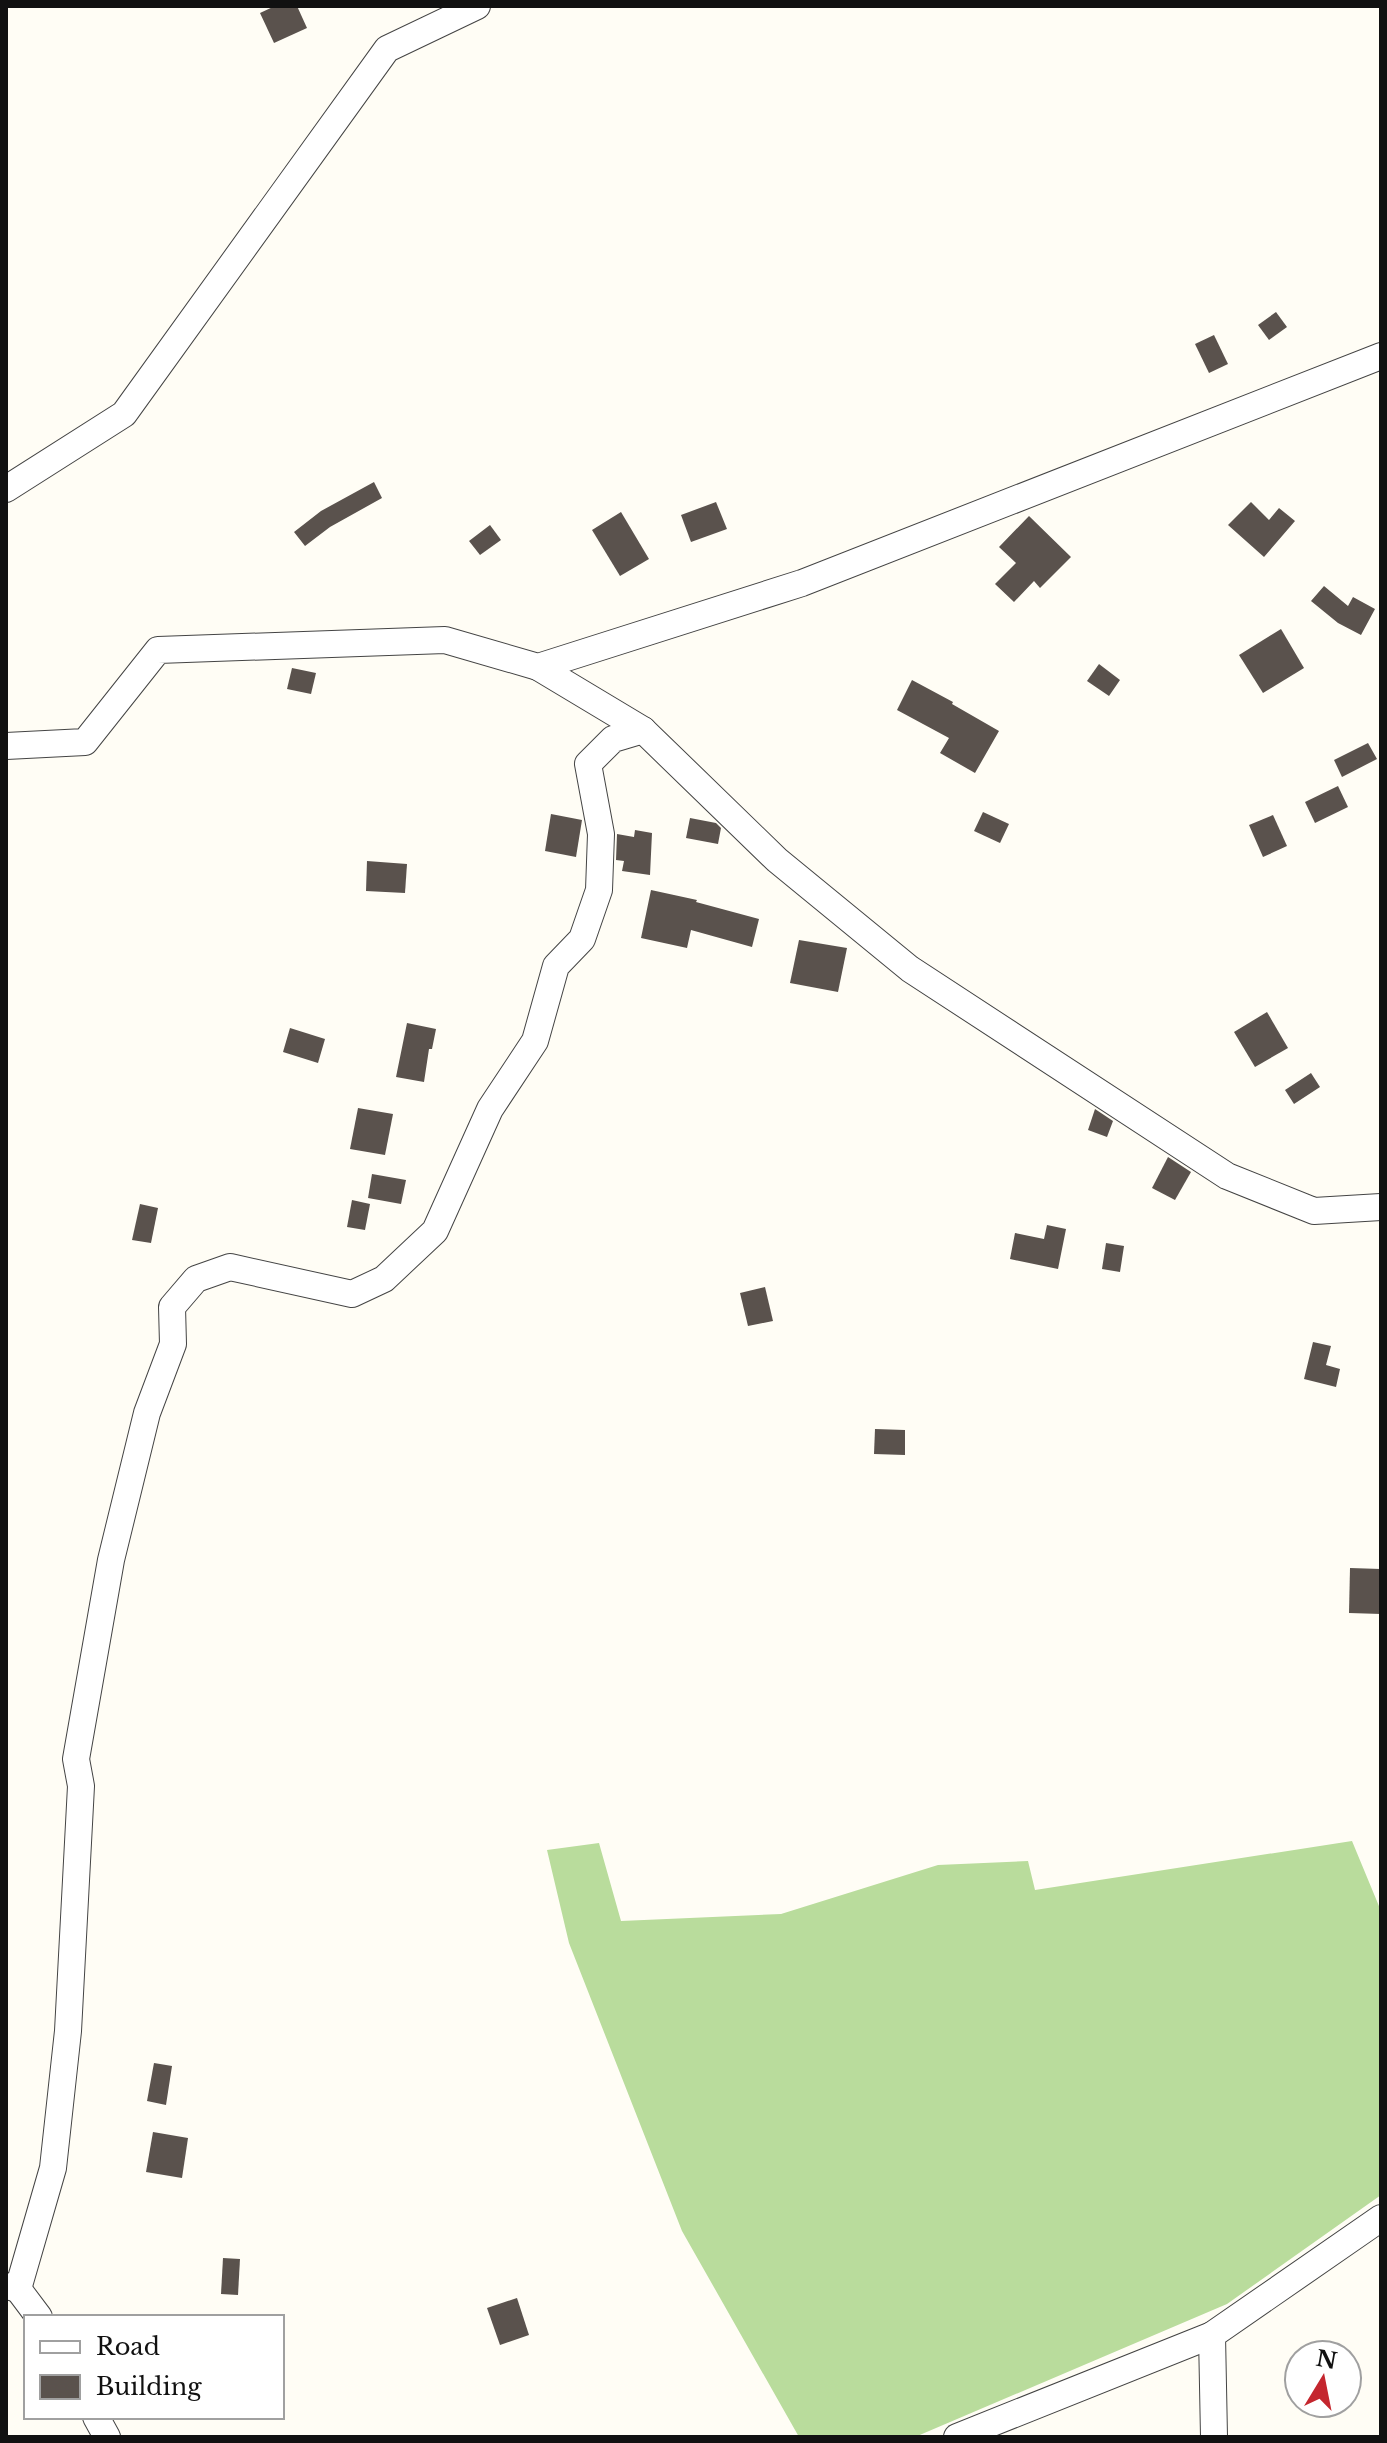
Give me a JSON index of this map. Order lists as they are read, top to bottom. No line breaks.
{"legend":["Road","Building"],"north":"top"}
